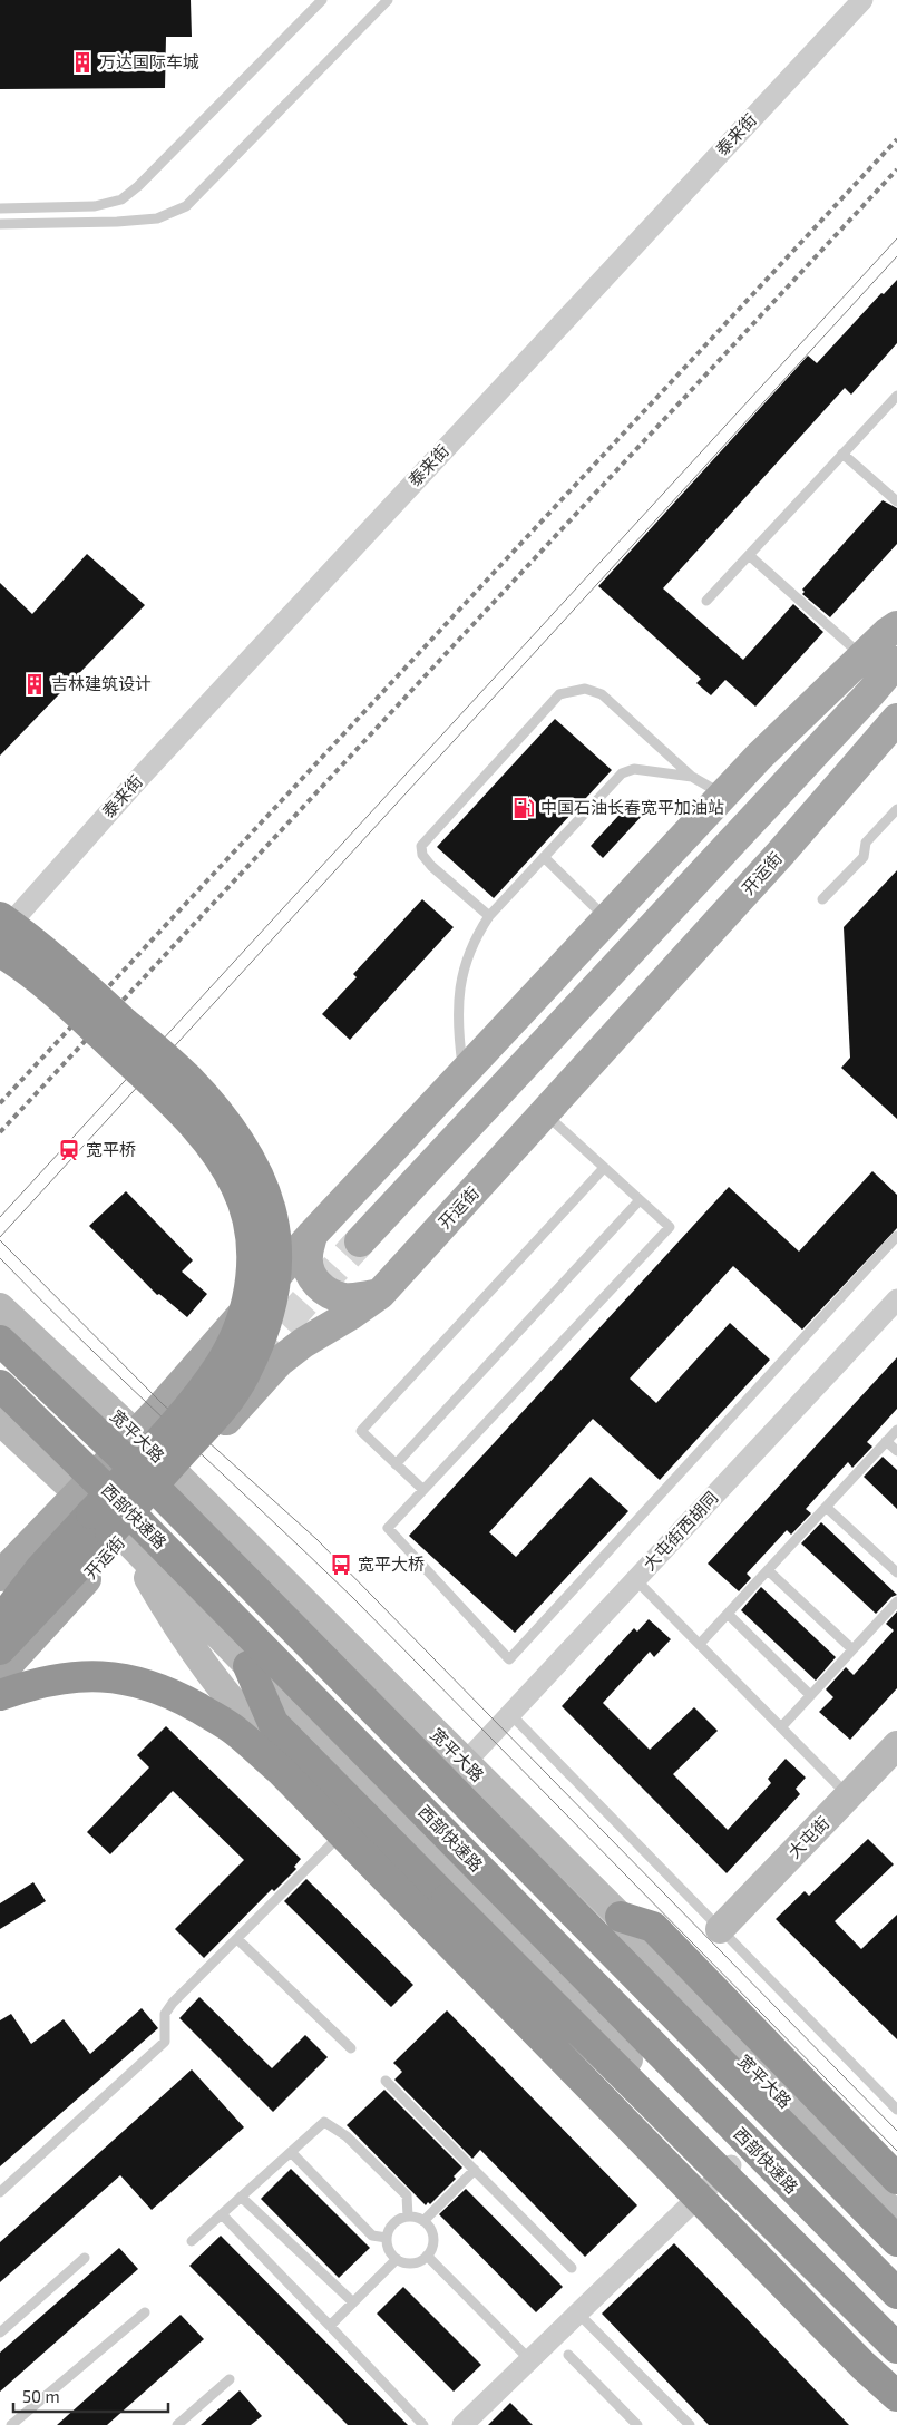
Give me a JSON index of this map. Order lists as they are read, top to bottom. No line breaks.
{"streets":{"highway":["西部快速路"],"main road":["开运街","宽平大路","大屯街"],"street":["泰来街","大屯街西胡同"]},"crossings":[["开运街","宽平大路"],["宽平大路","大屯街西胡同"]],"places":{"building":["万达国际车城","吉林建筑设计"],"fuel station":["中国石油长春宽平加油站"],"station":["宽平桥"],"bus stop":["宽平大桥"]},"scale_bar":"50 m"}
